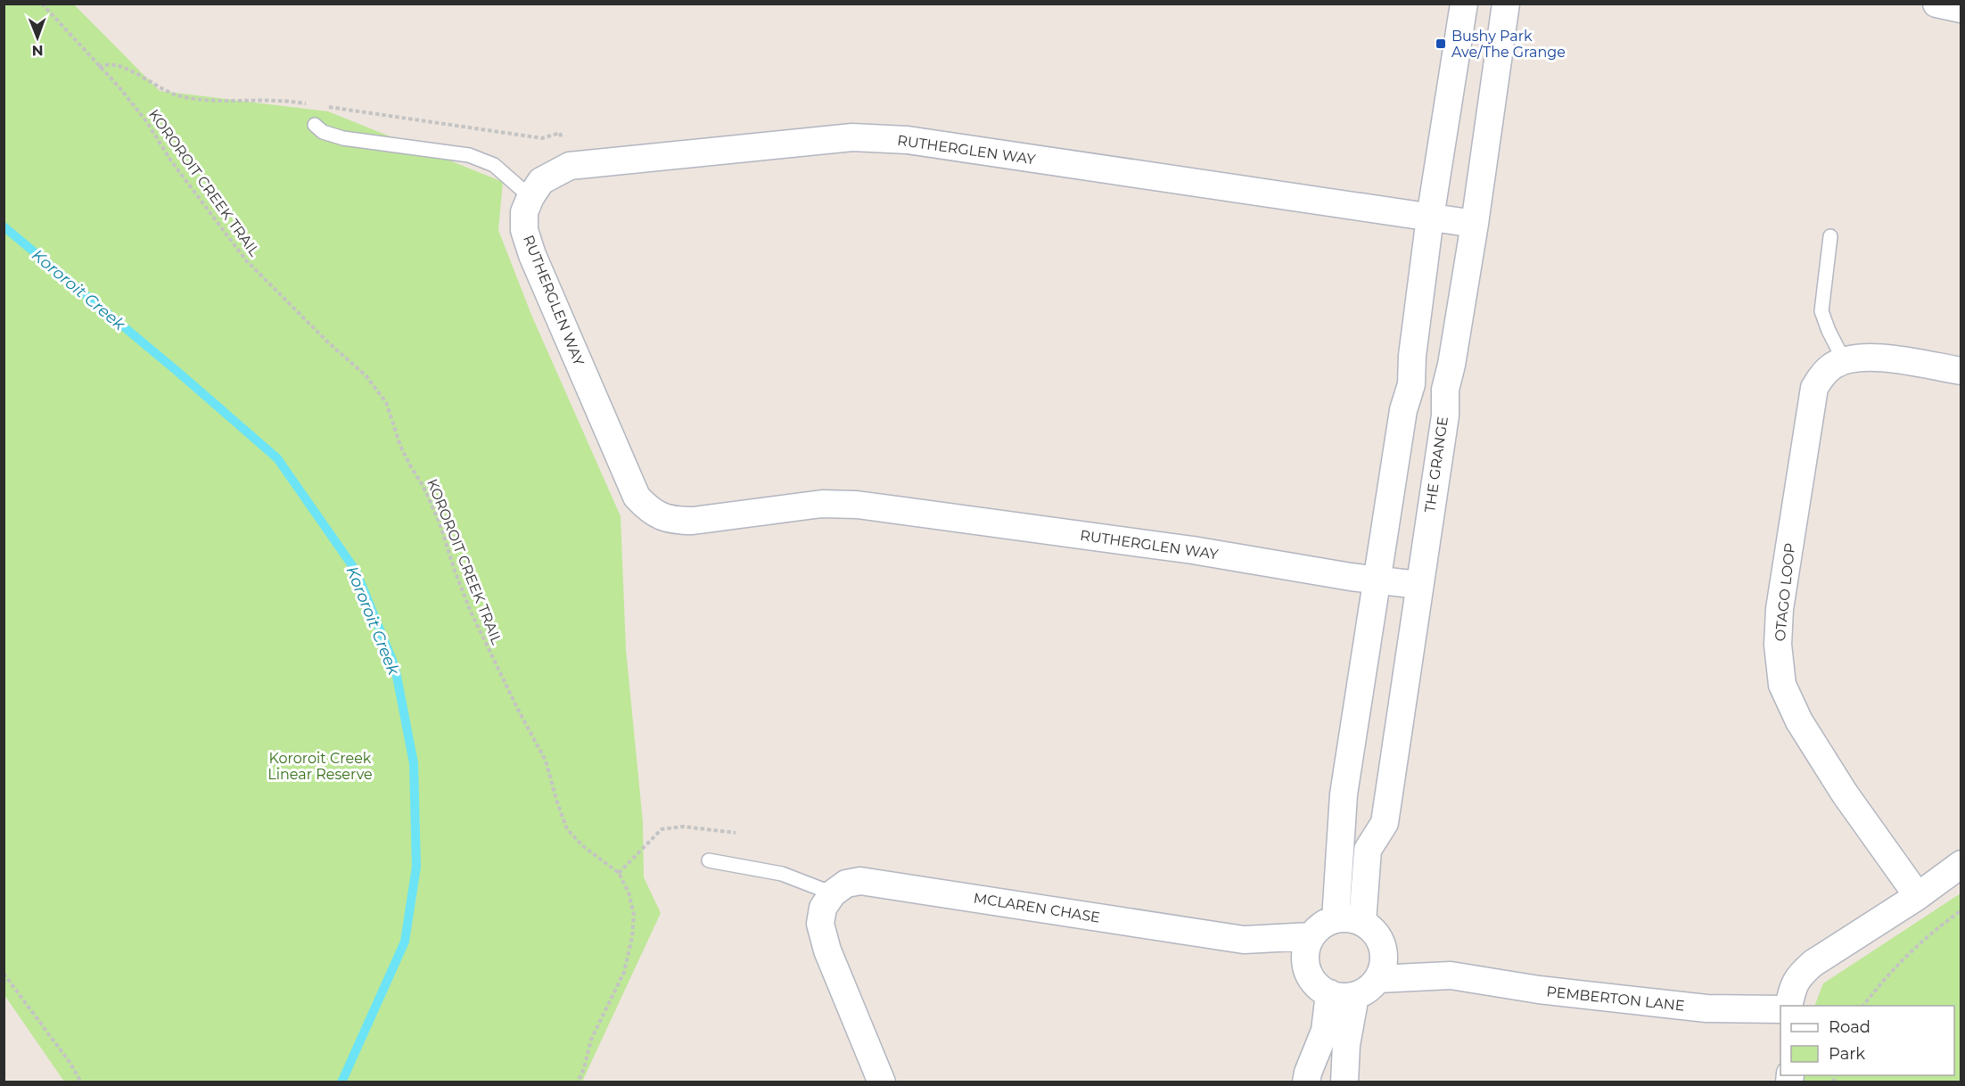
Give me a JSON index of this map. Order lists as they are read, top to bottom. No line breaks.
{"streets":{"street":["RUTHERGLEN WAY","THE GRANGE","OTAGO LOOP","MCLAREN CHASE","PEMBERTON LANE"],"path":["KOROROIT CREEK TRAIL"]},"crossings":[["RUTHERGLEN WAY","THE GRANGE"],["THE GRANGE","MCLAREN CHASE"],["THE GRANGE","PEMBERTON LANE"],["MCLAREN CHASE","PEMBERTON LANE"]],"water":["Kororoit Creek"],"parks":["Kororoit Creek Linear Reserve"],"places":{"transit":["Bushy Park Ave/The Grange"]},"legend":["Road","Park"],"north":"bottom"}
